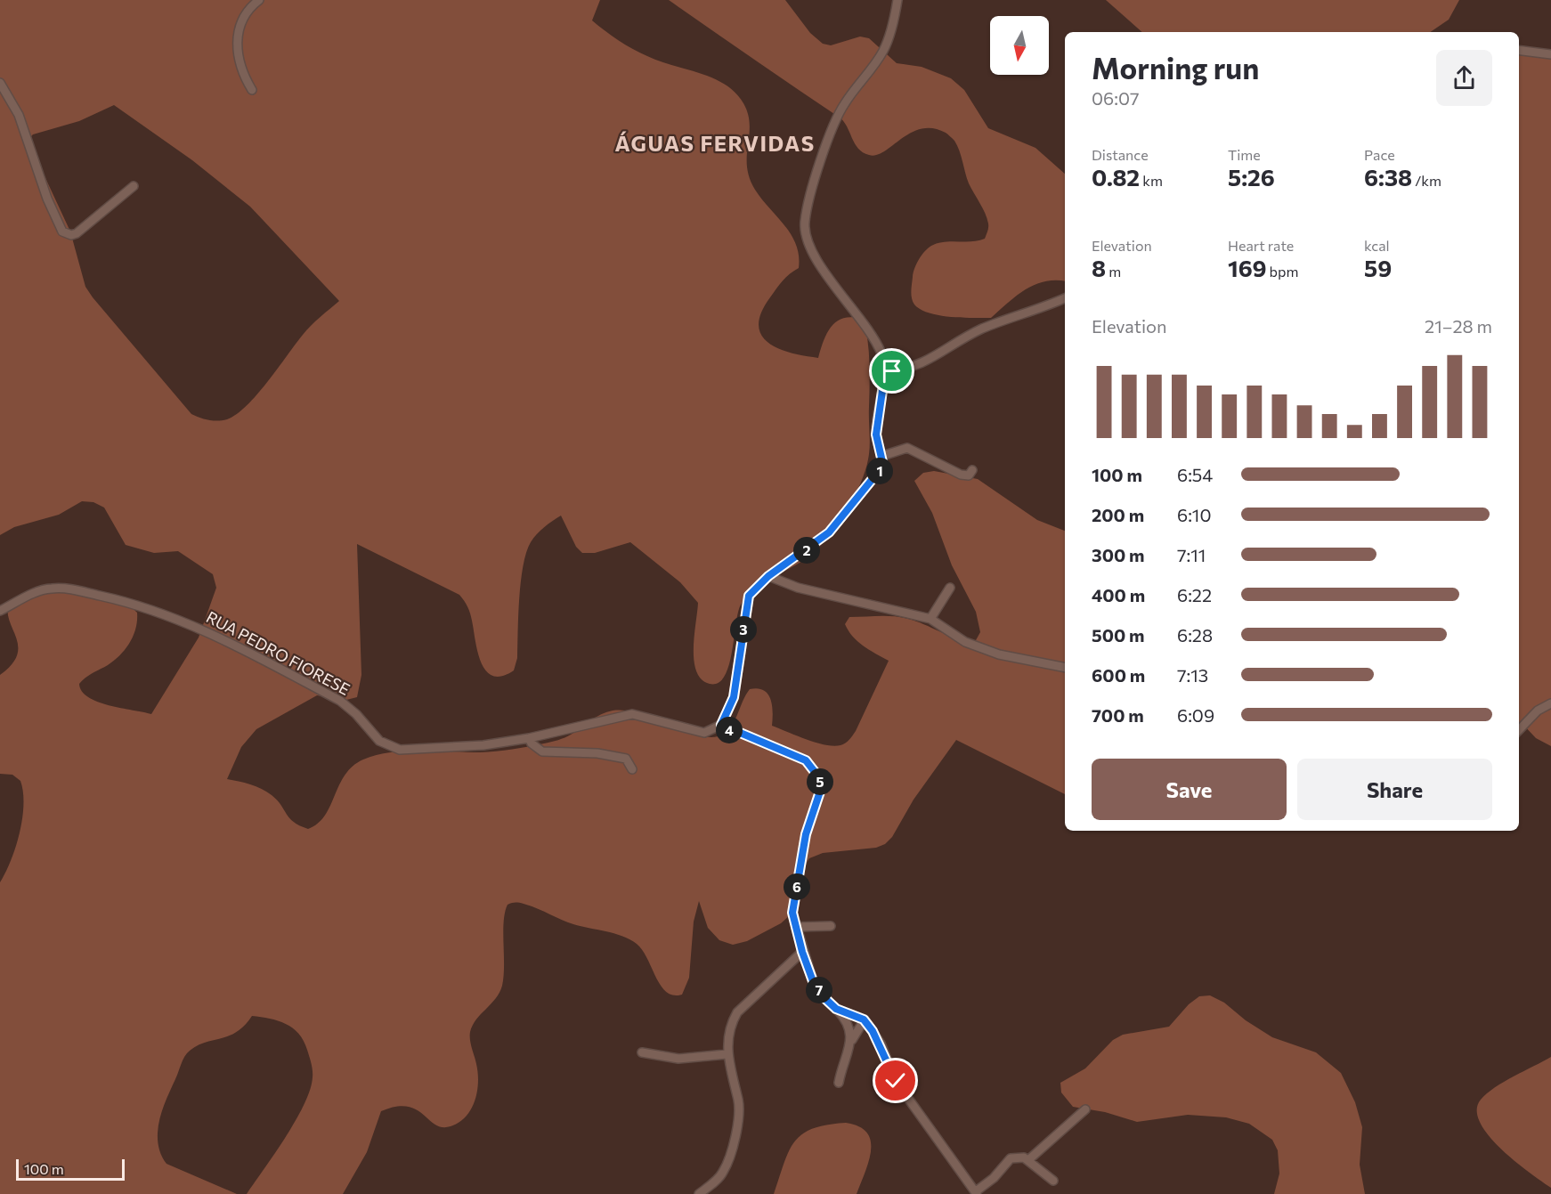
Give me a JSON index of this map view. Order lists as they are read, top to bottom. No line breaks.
{"streets":{"street":["RUA PEDRO FIORESE"]},"districts":["ÁGUAS FERVIDAS"],"scale_bar":"100 m","north":"bottom","page":{"heading":["Morning run","06:07"],"stats":[["Distance","0.82 km"],["Time","5:26"],["Pace","6:38 /km"],["Elevation","8 m"],["Heart rate","169 bpm"],["kcal","59"]],"chart":["Elevation","21–28 m"],"list":[{"name":"100 m","note":"6:54"},{"name":"200 m","note":"6:10"},{"name":"300 m","note":"7:11"},{"name":"400 m","note":"6:22"},{"name":"500 m","note":"6:28"},{"name":"600 m","note":"7:13"},{"name":"700 m","note":"6:09"}],"pins":["1","2","3","4","5","6","7"],"buttons":["Save","Share"],"scale":"100 m"}}
